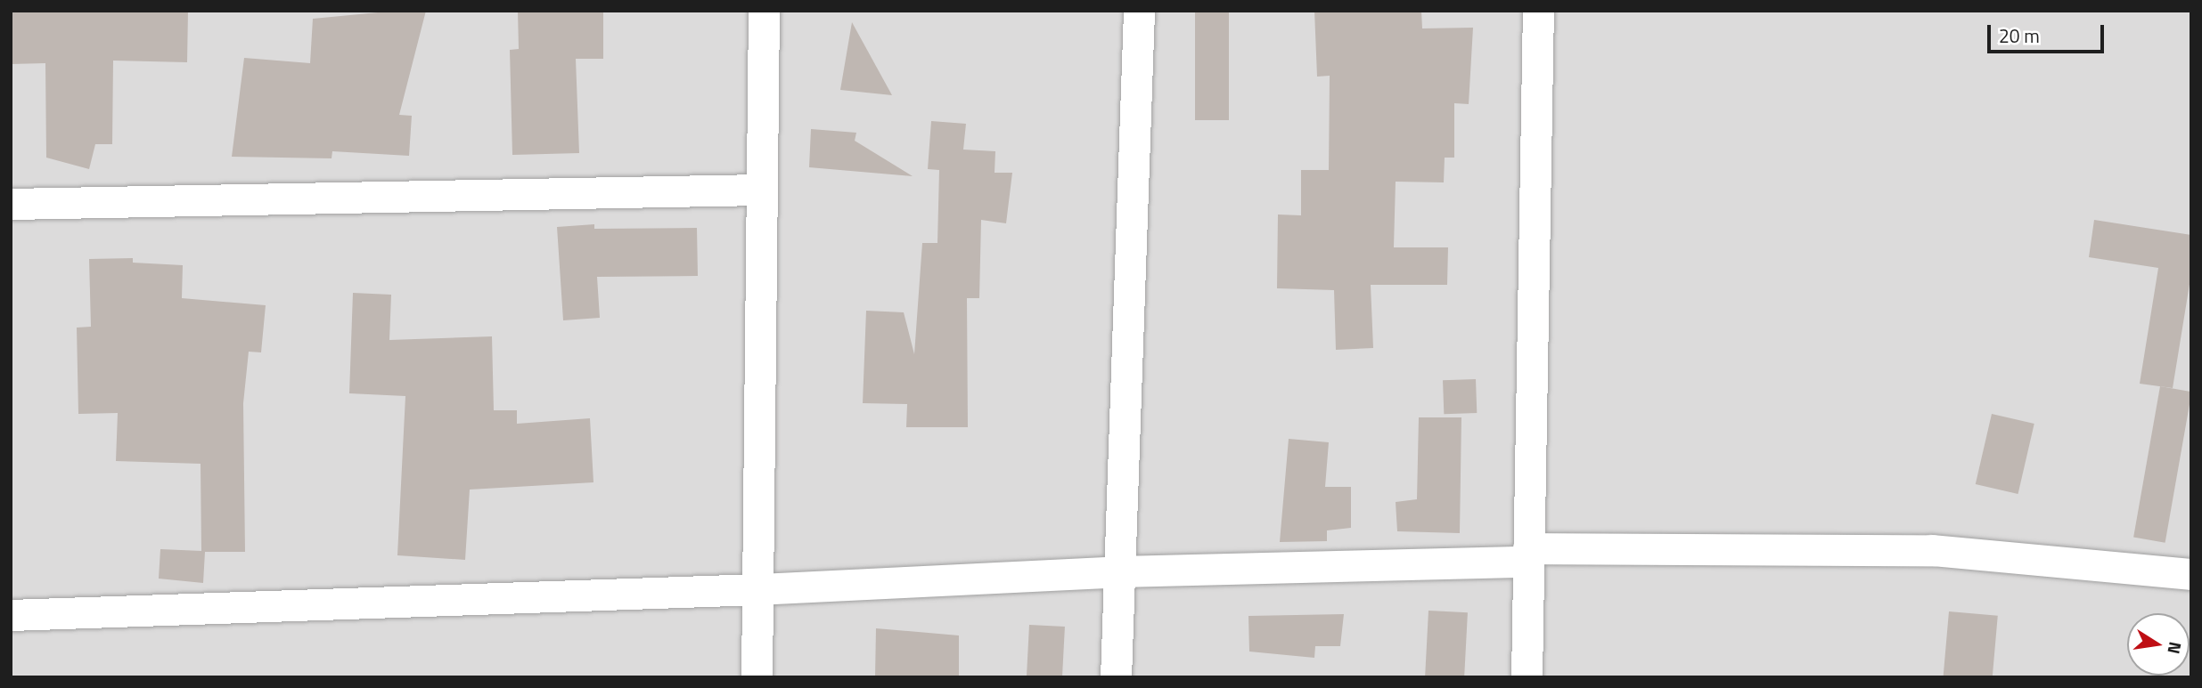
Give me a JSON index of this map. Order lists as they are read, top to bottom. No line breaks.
{"scale_bar":"20 m","north":"right"}
